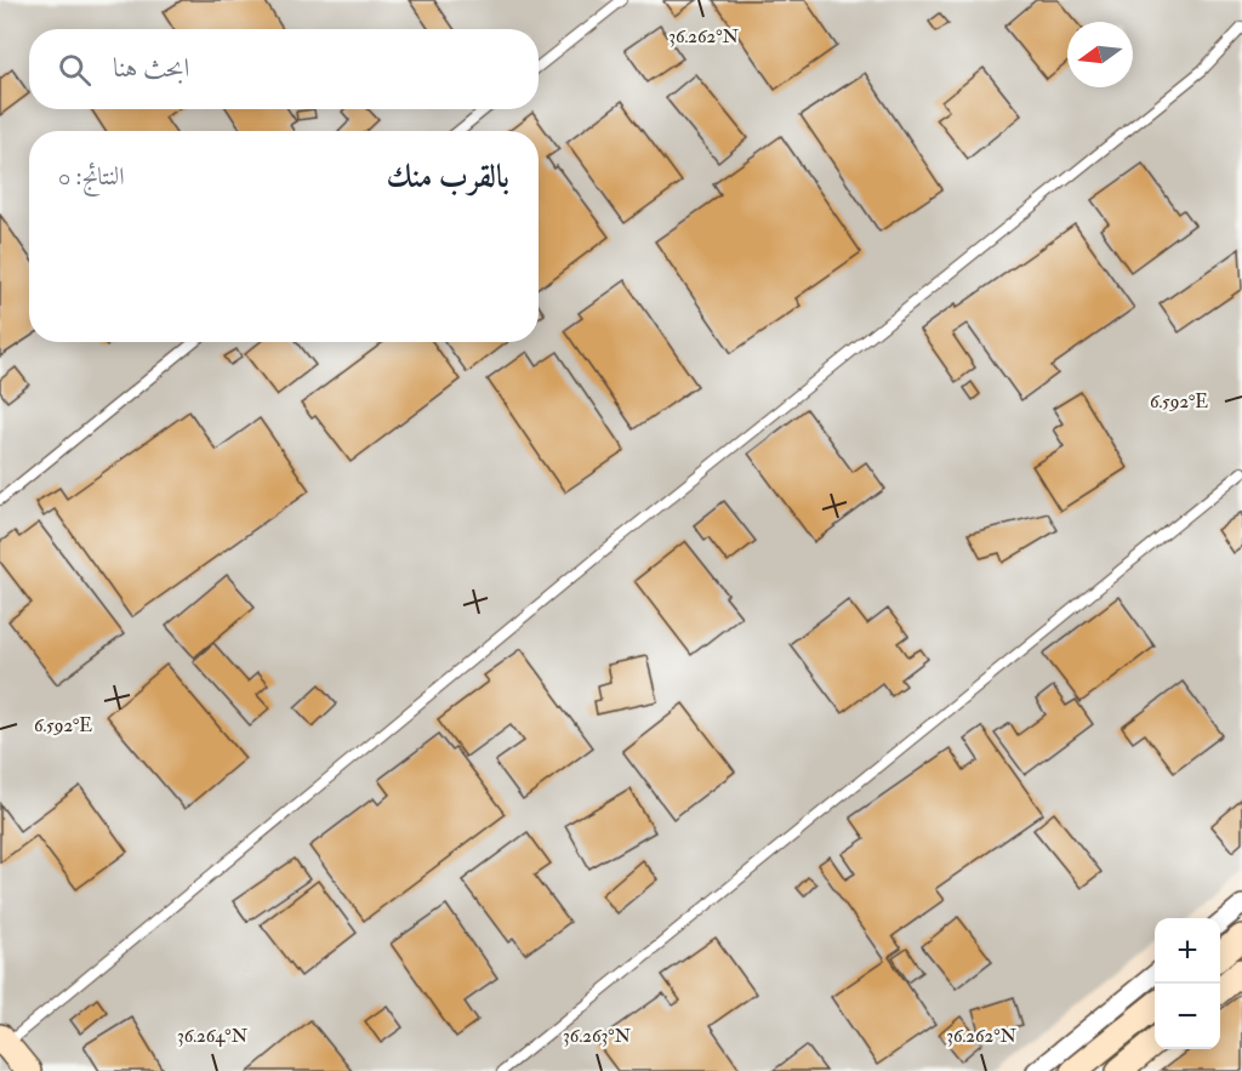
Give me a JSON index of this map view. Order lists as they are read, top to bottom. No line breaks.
{"north":"left","page":{"search":"ابحث هنا","heading":["بالقرب منك","النتائج: 0"],"map_buttons":["+","−"]},"coordinates":["36.262°N","6.592°E","36.264°N","36.263°N"]}
